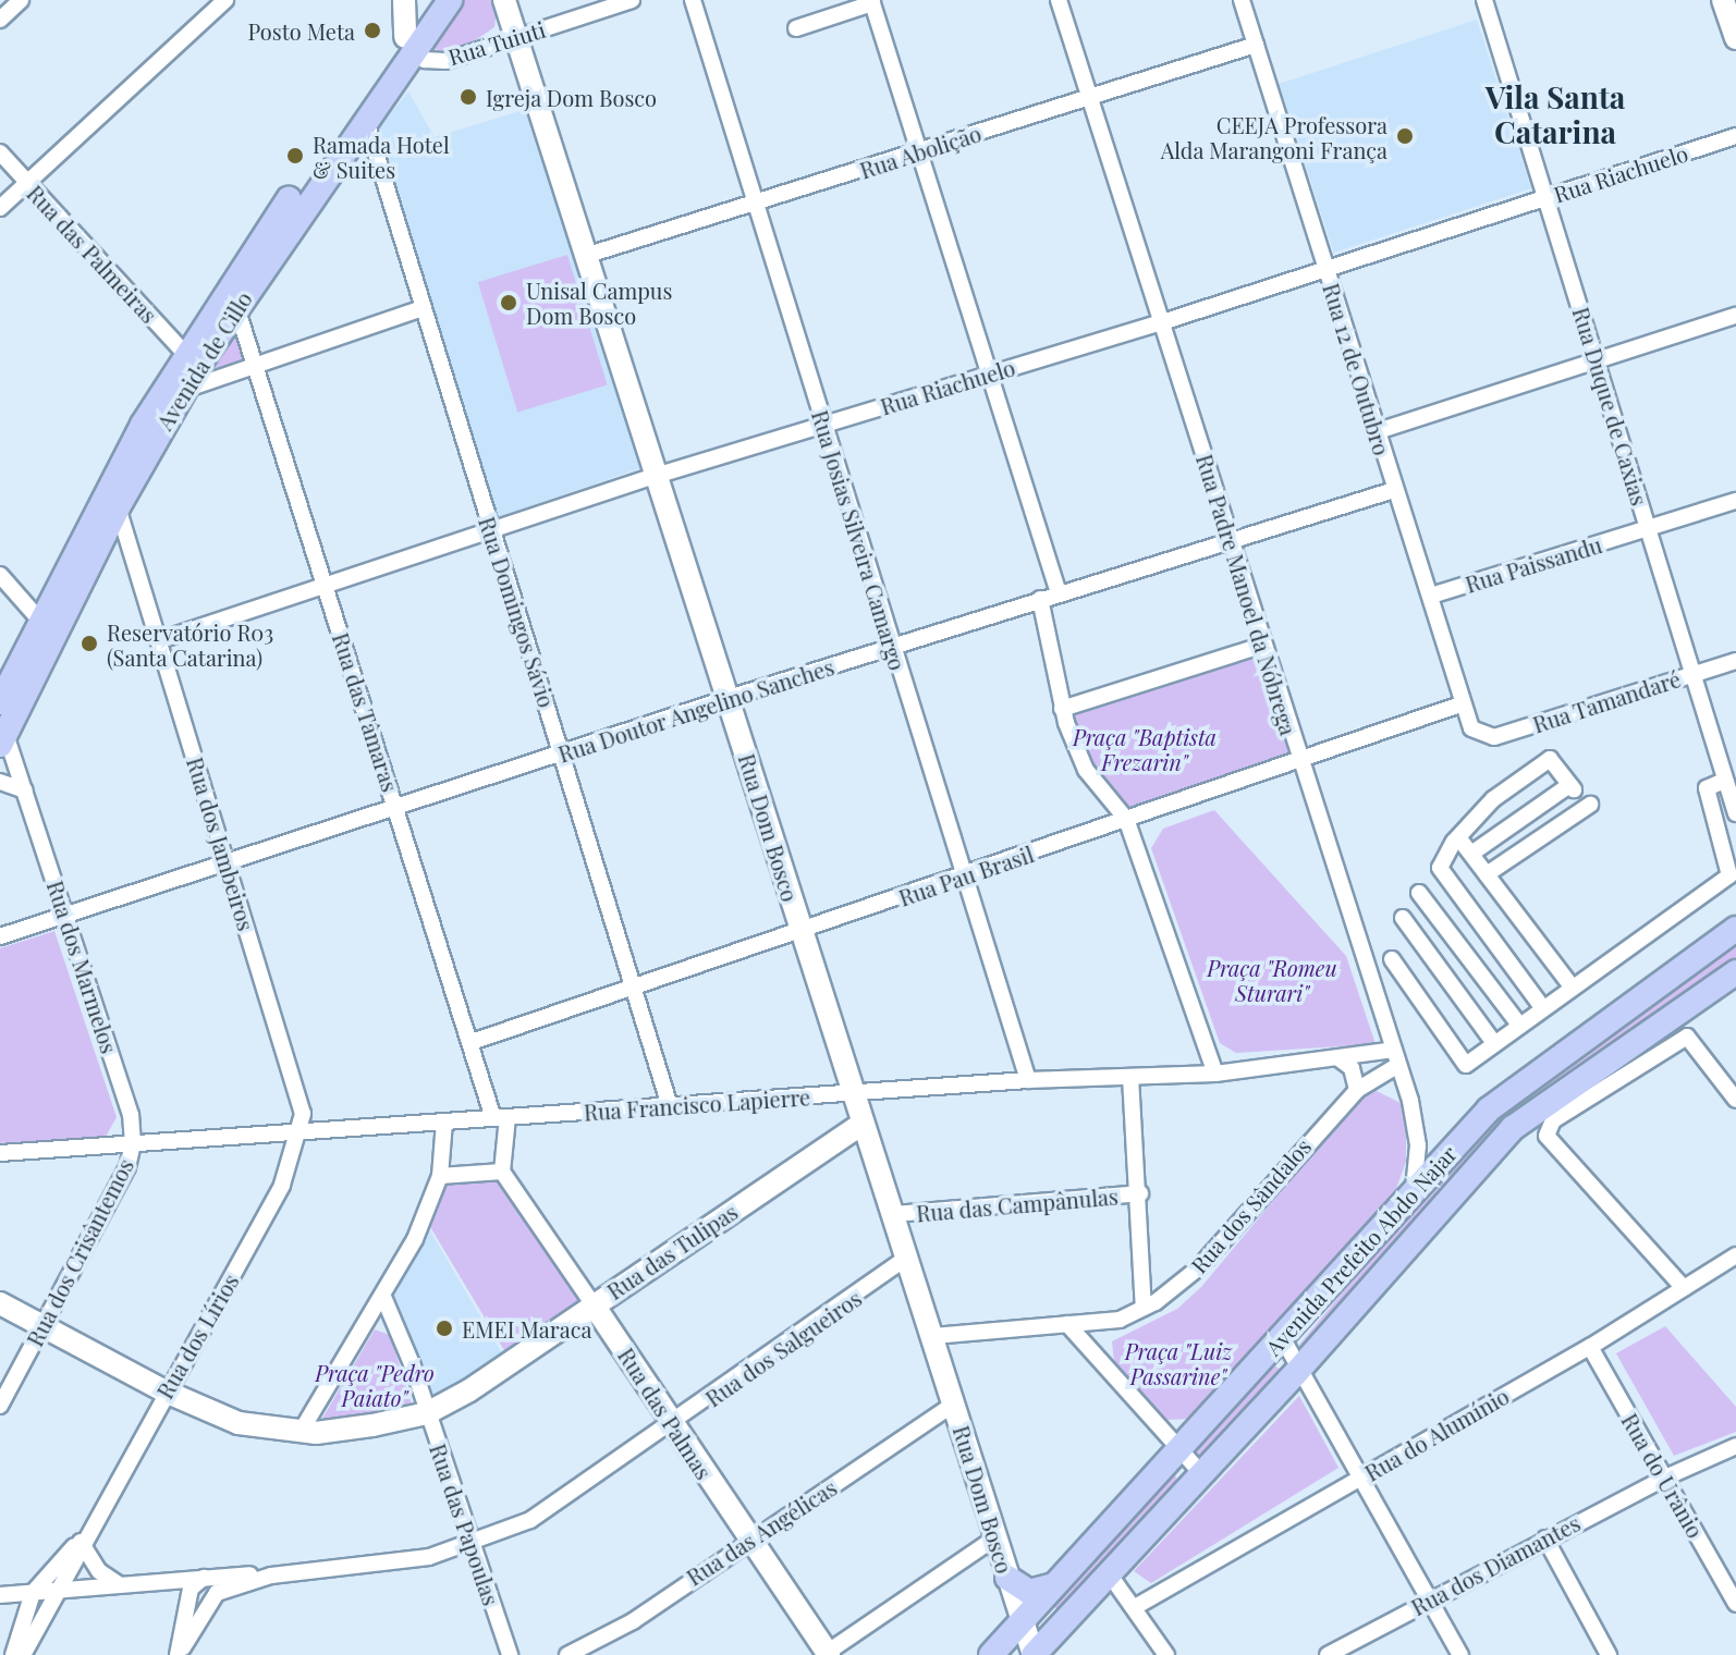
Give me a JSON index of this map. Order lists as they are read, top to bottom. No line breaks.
{"streets":{"main road":["Avenida de Cillo","Rua Dom Bosco","Avenida Prefeito Abdo Najar","Rua das Tulipas","Rua das Palmas"],"street":["Rua Tuiuti","Rua Abolição","Rua Riachuelo","Rua das Palmeiras","Rua 12 de Outubro","Rua Duque de Caxias","Rua Josias Silveira Camargo","Rua Paissandu","Rua Padre Manoel da Nóbrega","Rua Domingos Sávio","Rua Tamandaré","Rua Doutor Angelino Sanches","Rua das Tâmaras","Rua dos Jambeiros","Rua Pau Brasil","Rua dos Marmelos","Rua Francisco Lapierre","Rua das Campânulas","Rua dos Sândalos","Rua dos Crisântemos","Rua dos Lírios","Rua dos Salgueiros","Rua do Alumínio","Rua do Urânio","Rua das Papoulas","Rua das Angélicas","Rua dos Diamantes"]},"crossings":[["Rua Tuiuti","Avenida de Cillo"],["Rua Tuiuti","Rua Dom Bosco"],["Rua Abolição","Rua 12 de Outubro"],["Rua Abolição","Rua Josias Silveira Camargo"],["Rua Abolição","Rua Padre Manoel da Nóbrega"],["Rua Abolição","Rua Dom Bosco"],["Rua Riachuelo","Rua 12 de Outubro"],["Rua Riachuelo","Rua Duque de Caxias"],["Rua Riachuelo","Rua Josias Silveira Camargo"],["Rua Riachuelo","Rua Padre Manoel da Nóbrega"],["Rua Riachuelo","Rua Domingos Sávio"],["Rua Riachuelo","Rua das Tâmaras"],["Rua Riachuelo","Rua Dom Bosco"],["Rua Riachuelo","Rua dos Jambeiros"],["Rua das Palmeiras","Avenida de Cillo"],["Avenida de Cillo","Rua Domingos Sávio"],["Avenida de Cillo","Rua das Tâmaras"],["Avenida de Cillo","Rua dos Jambeiros"],["Avenida de Cillo","Rua dos Marmelos"],["Rua 12 de Outubro","Rua Paissandu"],["Rua 12 de Outubro","Rua Tamandaré"],["Rua 12 de Outubro","Rua Doutor Angelino Sanches"],["Rua 12 de Outubro","Rua Pau Brasil"],["Rua Duque de Caxias","Rua Paissandu"],["Rua Duque de Caxias","Rua Tamandaré"],["Rua Josias Silveira Camargo","Rua Doutor Angelino Sanches"],["Rua Josias Silveira Camargo","Rua Pau Brasil"],["Rua Josias Silveira Camargo","Rua Francisco Lapierre"],["Rua Padre Manoel da Nóbrega","Rua Doutor Angelino Sanches"],["Rua Padre Manoel da Nóbrega","Rua Pau Brasil"],["Rua Padre Manoel da Nóbrega","Rua Francisco Lapierre"],["Rua Padre Manoel da Nóbrega","Rua dos Sândalos"],["Rua Padre Manoel da Nóbrega","Avenida Prefeito Abdo Najar"],["Rua Domingos Sávio","Rua Doutor Angelino Sanches"],["Rua Domingos Sávio","Rua Pau Brasil"],["Rua Domingos Sávio","Rua Francisco Lapierre"],["Rua Doutor Angelino Sanches","Rua das Tâmaras"],["Rua Doutor Angelino Sanches","Rua Dom Bosco"],["Rua Doutor Angelino Sanches","Rua dos Jambeiros"],["Rua Doutor Angelino Sanches","Rua dos Marmelos"],["Rua das Tâmaras","Rua Pau Brasil"],["Rua das Tâmaras","Rua Francisco Lapierre"],["Rua Dom Bosco","Rua Pau Brasil"],["Rua Dom Bosco","Rua Francisco Lapierre"],["Rua Dom Bosco","Rua das Campânulas"],["Rua Dom Bosco","Rua dos Sândalos"],["Rua Dom Bosco","Avenida Prefeito Abdo Najar"],["Rua Dom Bosco","Rua das Tulipas"],["Rua Dom Bosco","Rua dos Salgueiros"],["Rua Dom Bosco","Rua das Angélicas"],["Rua dos Jambeiros","Rua Francisco Lapierre"],["Rua dos Jambeiros","Rua dos Lírios"],["Rua dos Marmelos","Rua Francisco Lapierre"],["Rua dos Marmelos","Rua dos Crisântemos"],["Rua Francisco Lapierre","Rua dos Sândalos"],["Rua Francisco Lapierre","Rua dos Crisântemos"],["Rua Francisco Lapierre","Rua dos Lírios"],["Rua das Tulipas","Rua dos Crisântemos"],["Rua das Tulipas","Rua dos Lírios"],["Rua das Tulipas","Rua das Palmas"],["Rua das Tulipas","Rua das Papoulas"],["Rua dos Lírios","Rua dos Salgueiros"],["Rua dos Salgueiros","Rua das Palmas"],["Rua dos Salgueiros","Rua das Papoulas"],["Rua das Palmas","Rua das Angélicas"],["Rua do Alumínio","Rua do Urânio"],["Rua do Urânio","Rua dos Diamantes"]],"districts":["Vila Santa Catarina"],"parks":["Praça \"Baptista Frezarin\"","Praça \"Romeu Sturari\"","Praça \"Luiz Passarine\"","Praça \"Pedro Paiato\""],"places":["Posto Meta","Igreja Dom Bosco","CEEJA Professora Alda Marangoni França","Ramada Hotel & Suites","Unisal Campus Dom Bosco","Reservatório R03 (Santa Catarina)","EMEI Maraca"]}
